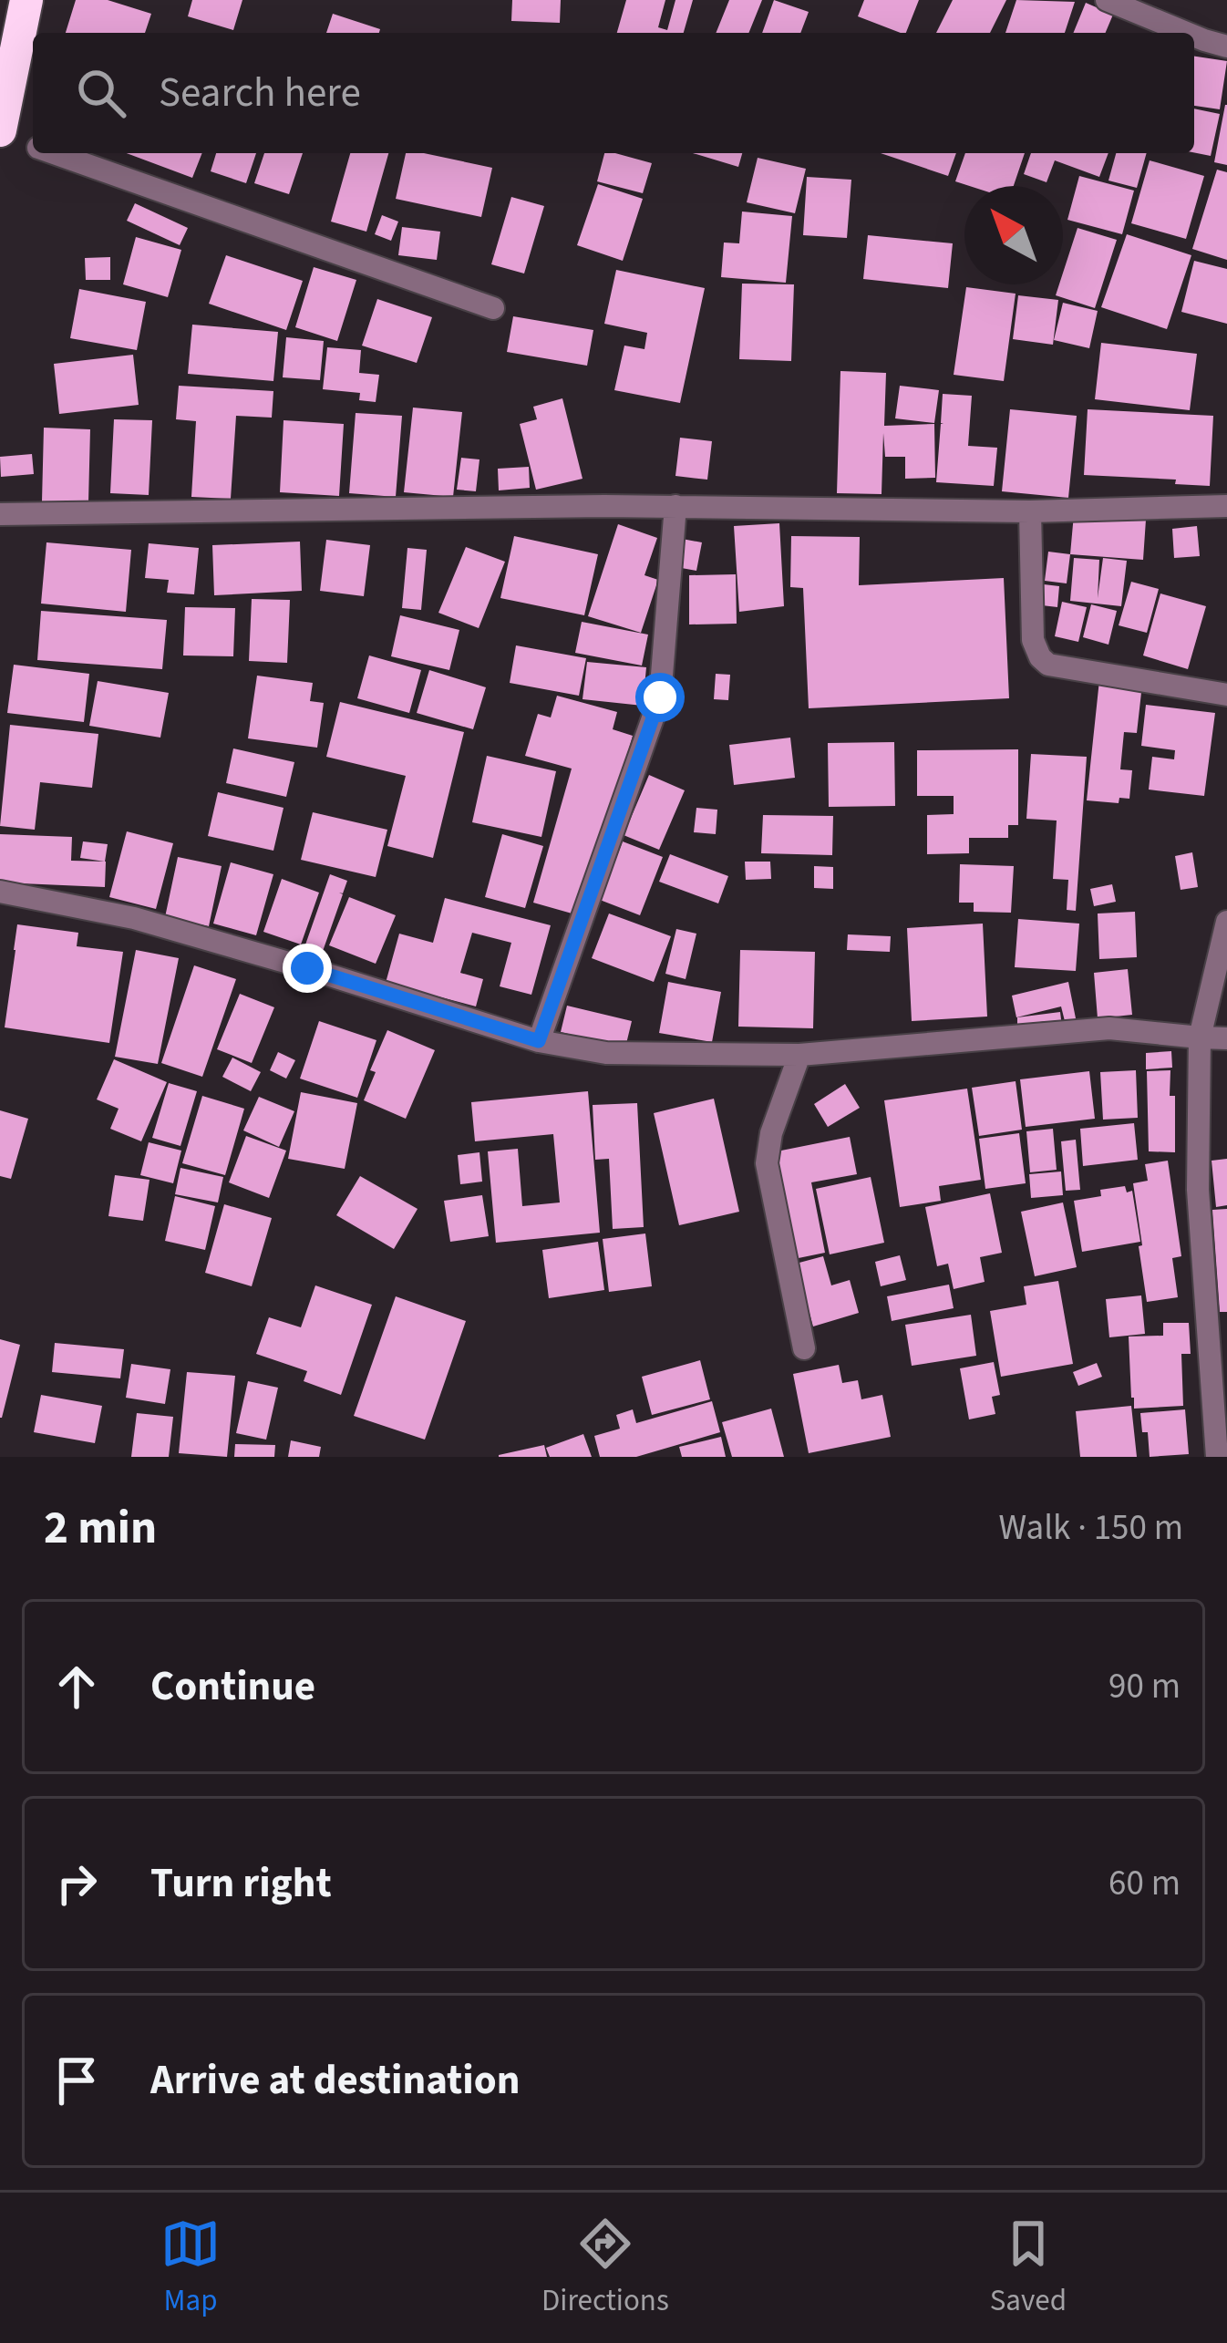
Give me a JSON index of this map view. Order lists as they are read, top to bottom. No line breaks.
{"north":"top left","page":{"search":"Search here","heading":["2 min","Walk · 150 m"],"list":[["Continue","90 m"],["Turn right","60 m"],"Arrive at destination"],"nav":["Map","Directions","Saved"]}}
